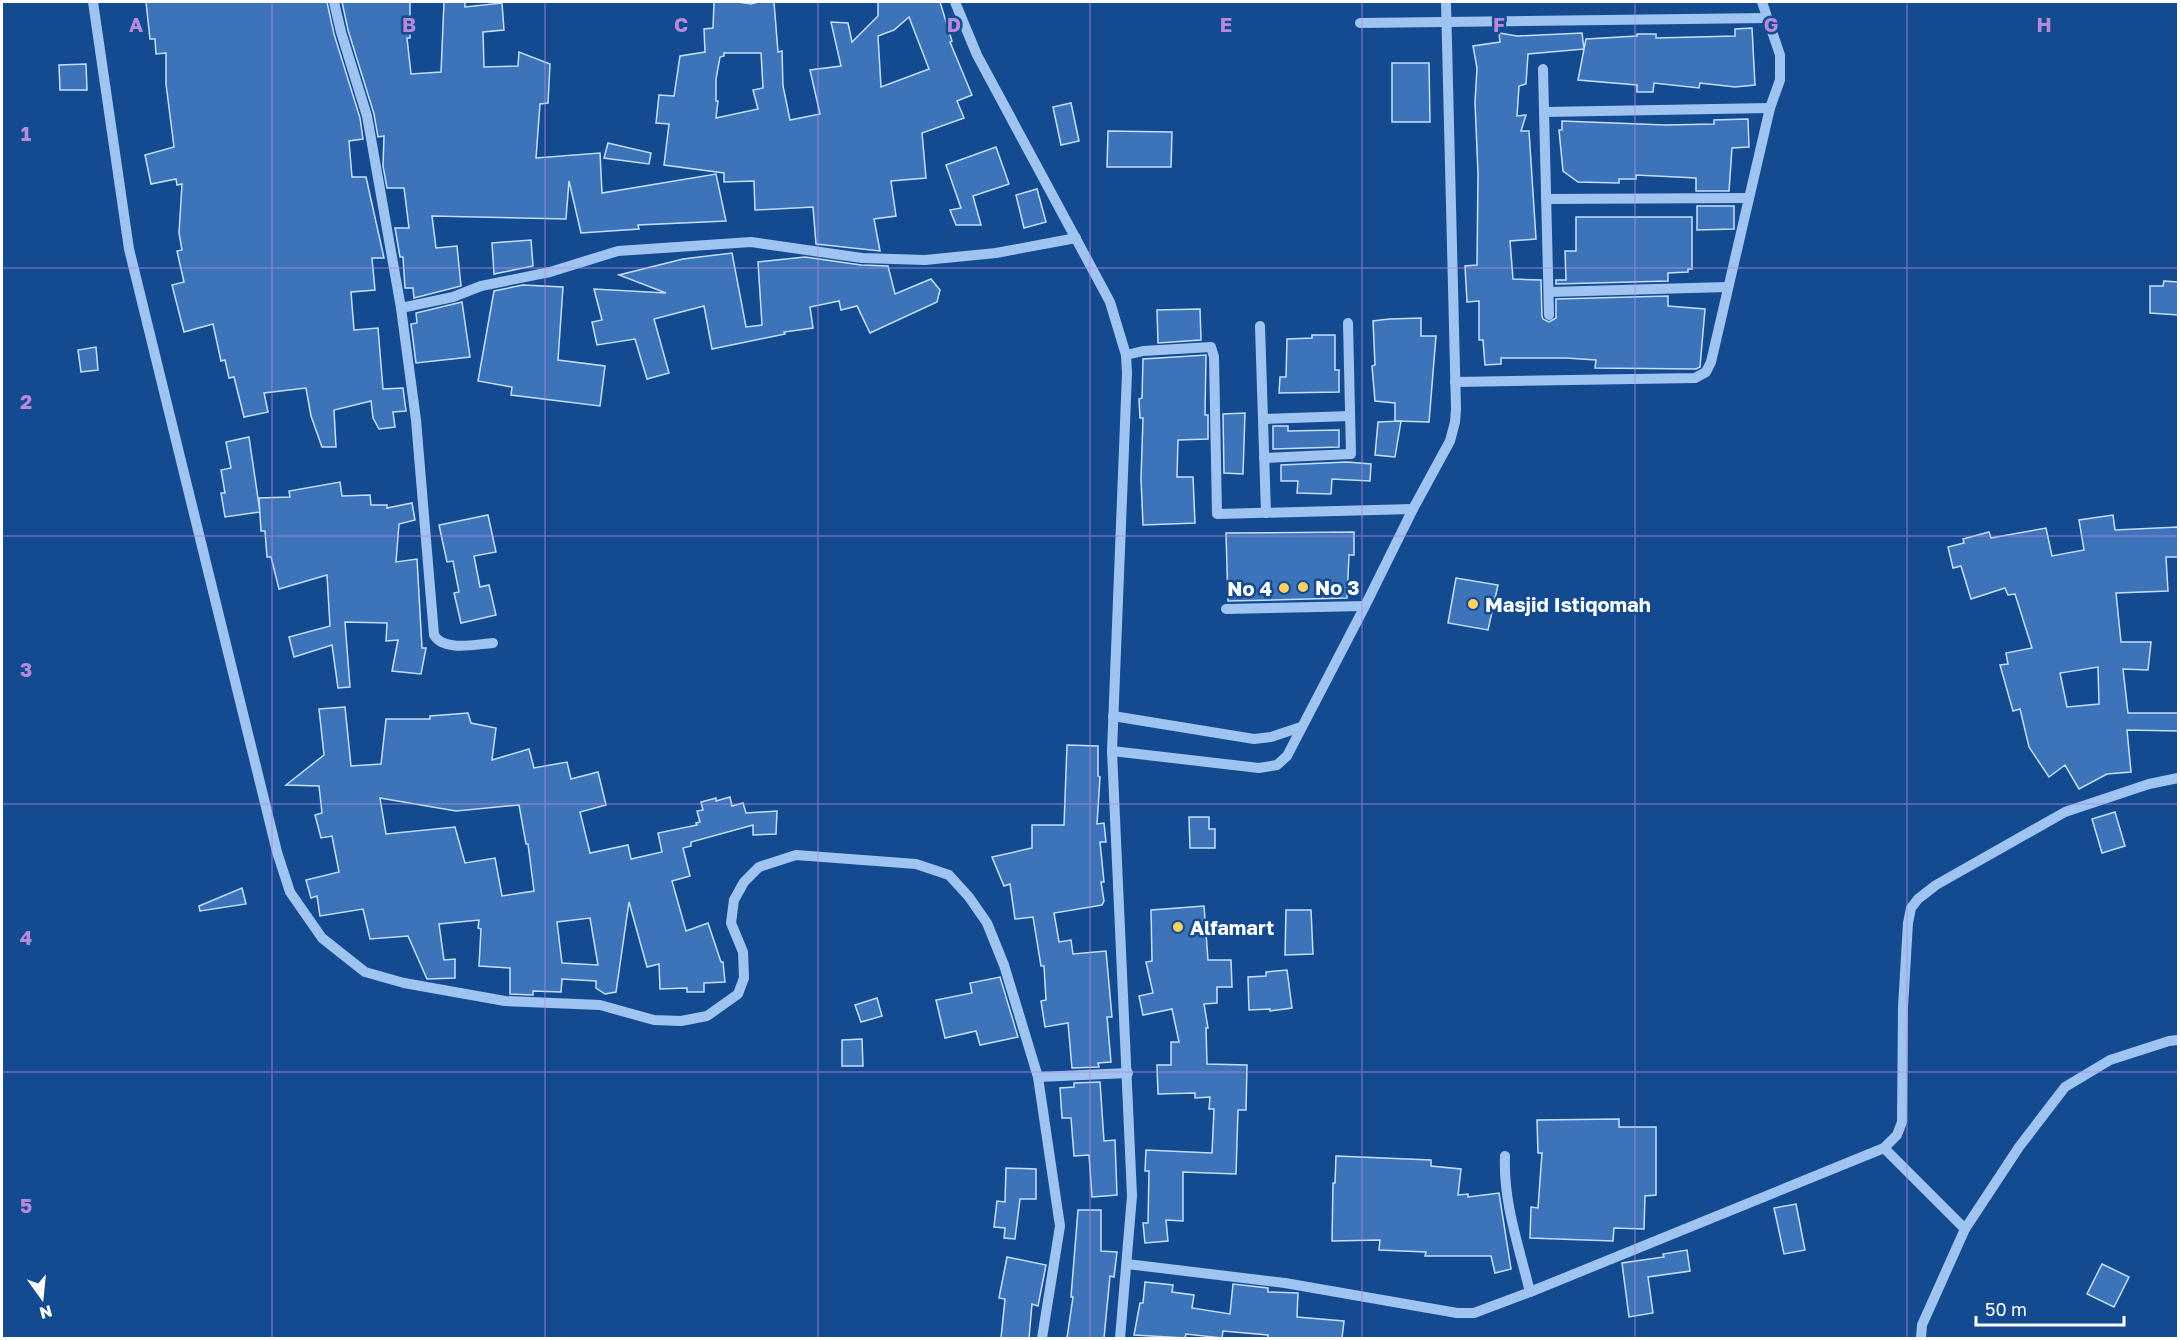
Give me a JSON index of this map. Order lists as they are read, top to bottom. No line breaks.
{"places":["No 3","No 4","Masjid Istiqomah","Alfamart"],"scale_bar":"50 m","north":"bottom","grid":{"columns":["A","B","C","D","E","F","G","H"],"rows":["1","2","3","4","5"]}}
